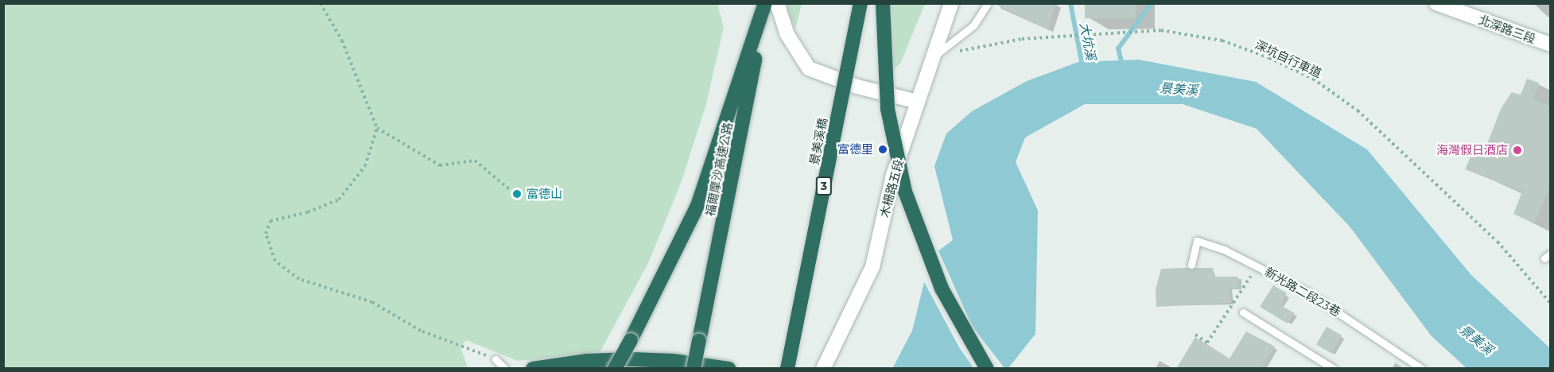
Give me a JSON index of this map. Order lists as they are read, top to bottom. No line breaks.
{"streets":{"highway":["景美溪橋","福爾摩沙高速公路","3"],"main road":["北深路三段","木柵路五段"],"lane":["新光路二段23巷"],"path":["深坑自行車道"]},"crossings":[["深坑自行車道","木柵路五段"]],"water":["大坑溪","景美溪"],"places":["富德里","海灣假日酒店","富德山"]}
